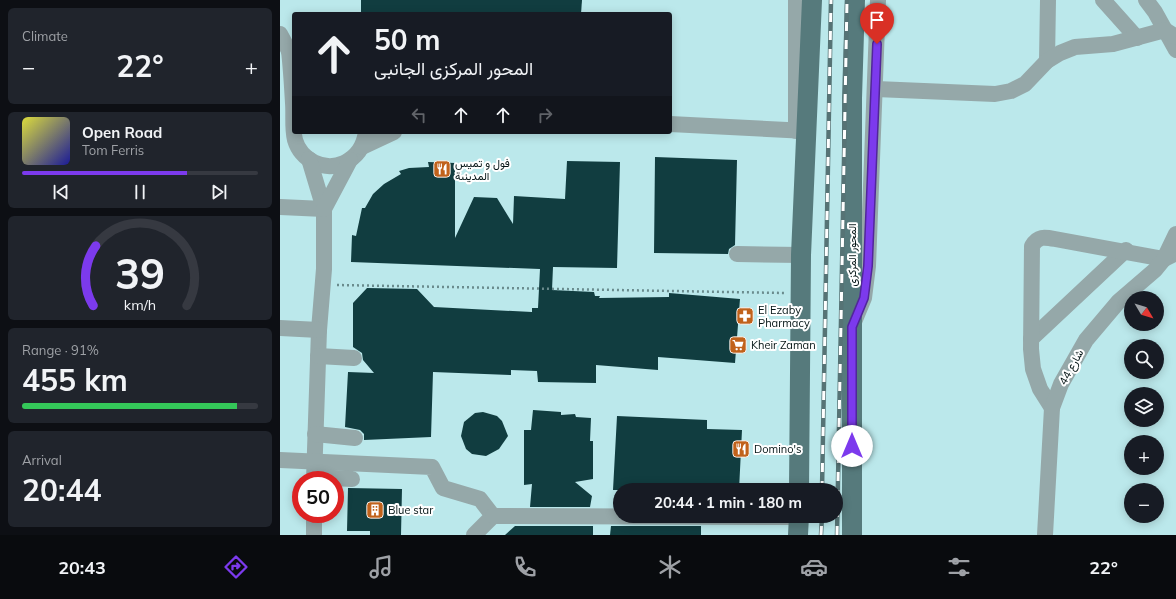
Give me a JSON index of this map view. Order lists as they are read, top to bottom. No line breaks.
{"streets":{"main road":["المحور المركزى"],"street":["شارع 44"]},"places":{"restaurant":["فول و تميس المدينىة","Domino's"],"pharmacy":["El Ezaby Pharmacy"],"supermarket":["Kheir Zaman"],"building":["Blue star"]},"north":"bottom right","page":{"tile":["Climate",["Range · 91%","455 km"],["Arrival","20:44"]],"turn":["50 m","المحور المركزى الجانبى"],"heat":["−","22°","+"],"song":["Open Road","Tom Ferris"],"map_buttons":["+","−"],"limit":"50","trip":"20:44 · 1 min · 180 m","tabs":["20:43","22°"],"gauge":["39","km/h"]}}
